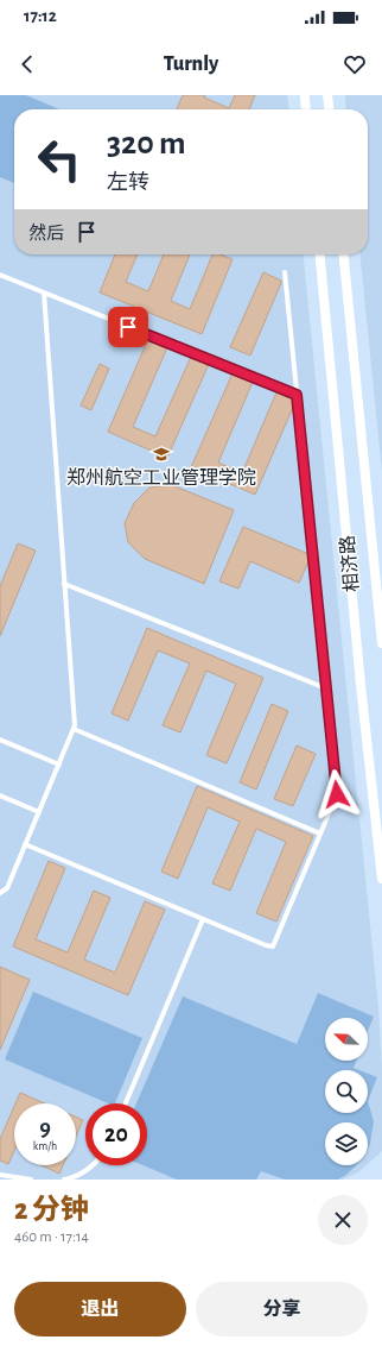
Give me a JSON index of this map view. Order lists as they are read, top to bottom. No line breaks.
{"streets":{"street":["相济路"]},"places":{"school or university":["郑州航空工业管理学院"]},"north":"top left","page":{"status":"17:12","header":"Turnly","turn":["320 m","左转"],"then":"然后","speed":"9 km/h","limit":"20","heading":["2 分钟","460 m · 17:14"],"buttons":["退出","分享"]}}
